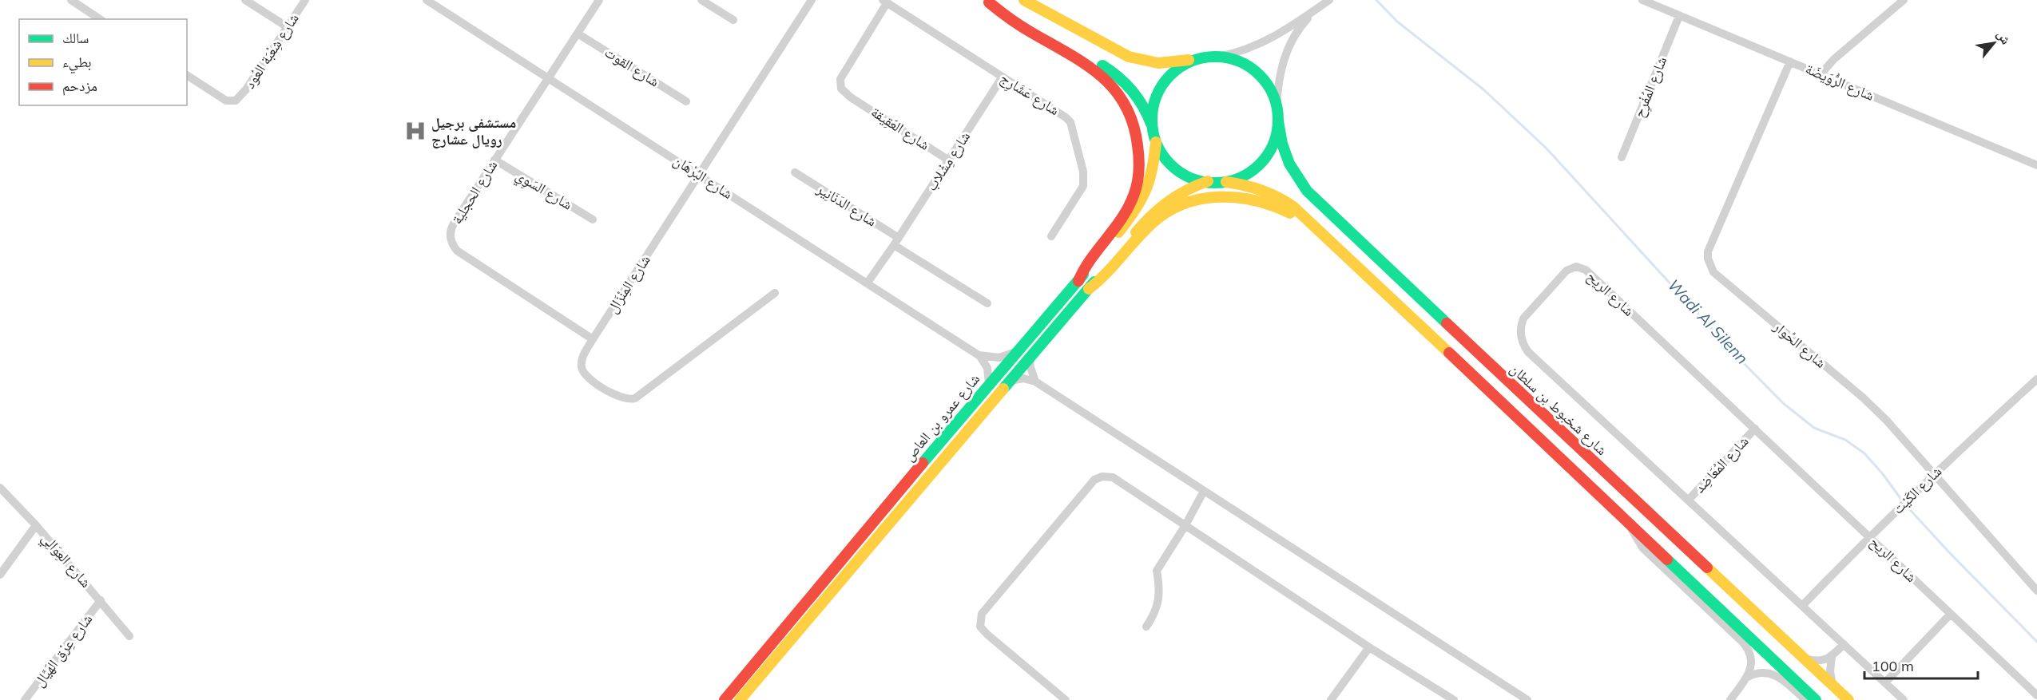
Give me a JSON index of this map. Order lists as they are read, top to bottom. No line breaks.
{"streets":{"main road":["شارع شخبوط بن سلطان","شارع عمرو بن العاص"],"street":["شارع شِعْبَة العُود","شارع القوت","شارع الرُّوَيضَة","شارع المُفْرِح","شارع عَشَارِج","شارع العَقِيقة","شارع مِشْلاب","شارع البُرْهَان","شارع السَوِي","شارع الحجلية","شارع الدَنَانِير","شارع المِنْزَال","شارع الريح","شارع الحُوار","شارع المُعَاضِد","شارع الكَيْت","شارع العِوَالِي","شارع عِرْق الهَيَّال"]},"crossings":[["شارع القوت","شارع الحجلية"],["شارع الرُّوَيضَة","شارع المُفْرِح"],["شارع الرُّوَيضَة","شارع الحُوار"],["شارع عَشَارِج","شارع العَقِيقة"],["شارع عَشَارِج","شارع مِشْلاب"],["شارع العَقِيقة","شارع مِشْلاب"],["شارع مِشْلاب","شارع البُرْهَان"],["شارع مِشْلاب","شارع الدَنَانِير"],["شارع البُرْهَان","شارع الحجلية"],["شارع البُرْهَان","شارع المِنْزَال"],["شارع البُرْهَان","شارع عمرو بن العاص"],["شارع السَوِي","شارع الحجلية"],["شارع الحجلية","شارع المِنْزَال"],["شارع الريح","شارع المُعَاضِد"],["شارع الريح","شارع الكَيْت"],["شارع الحُوار","شارع الكَيْت"],["شارع شخبوط بن سلطان","شارع عمرو بن العاص"],["شارع العِوَالِي","شارع عِرْق الهَيَّال"]],"water":["Wadi Al Silenn"],"places":{"hospital":["مستشفى برجيل رويال عشارج"]},"legend":["سالك","بطيء","مزدحم"],"scale_bar":"100 m","north":"top right"}
